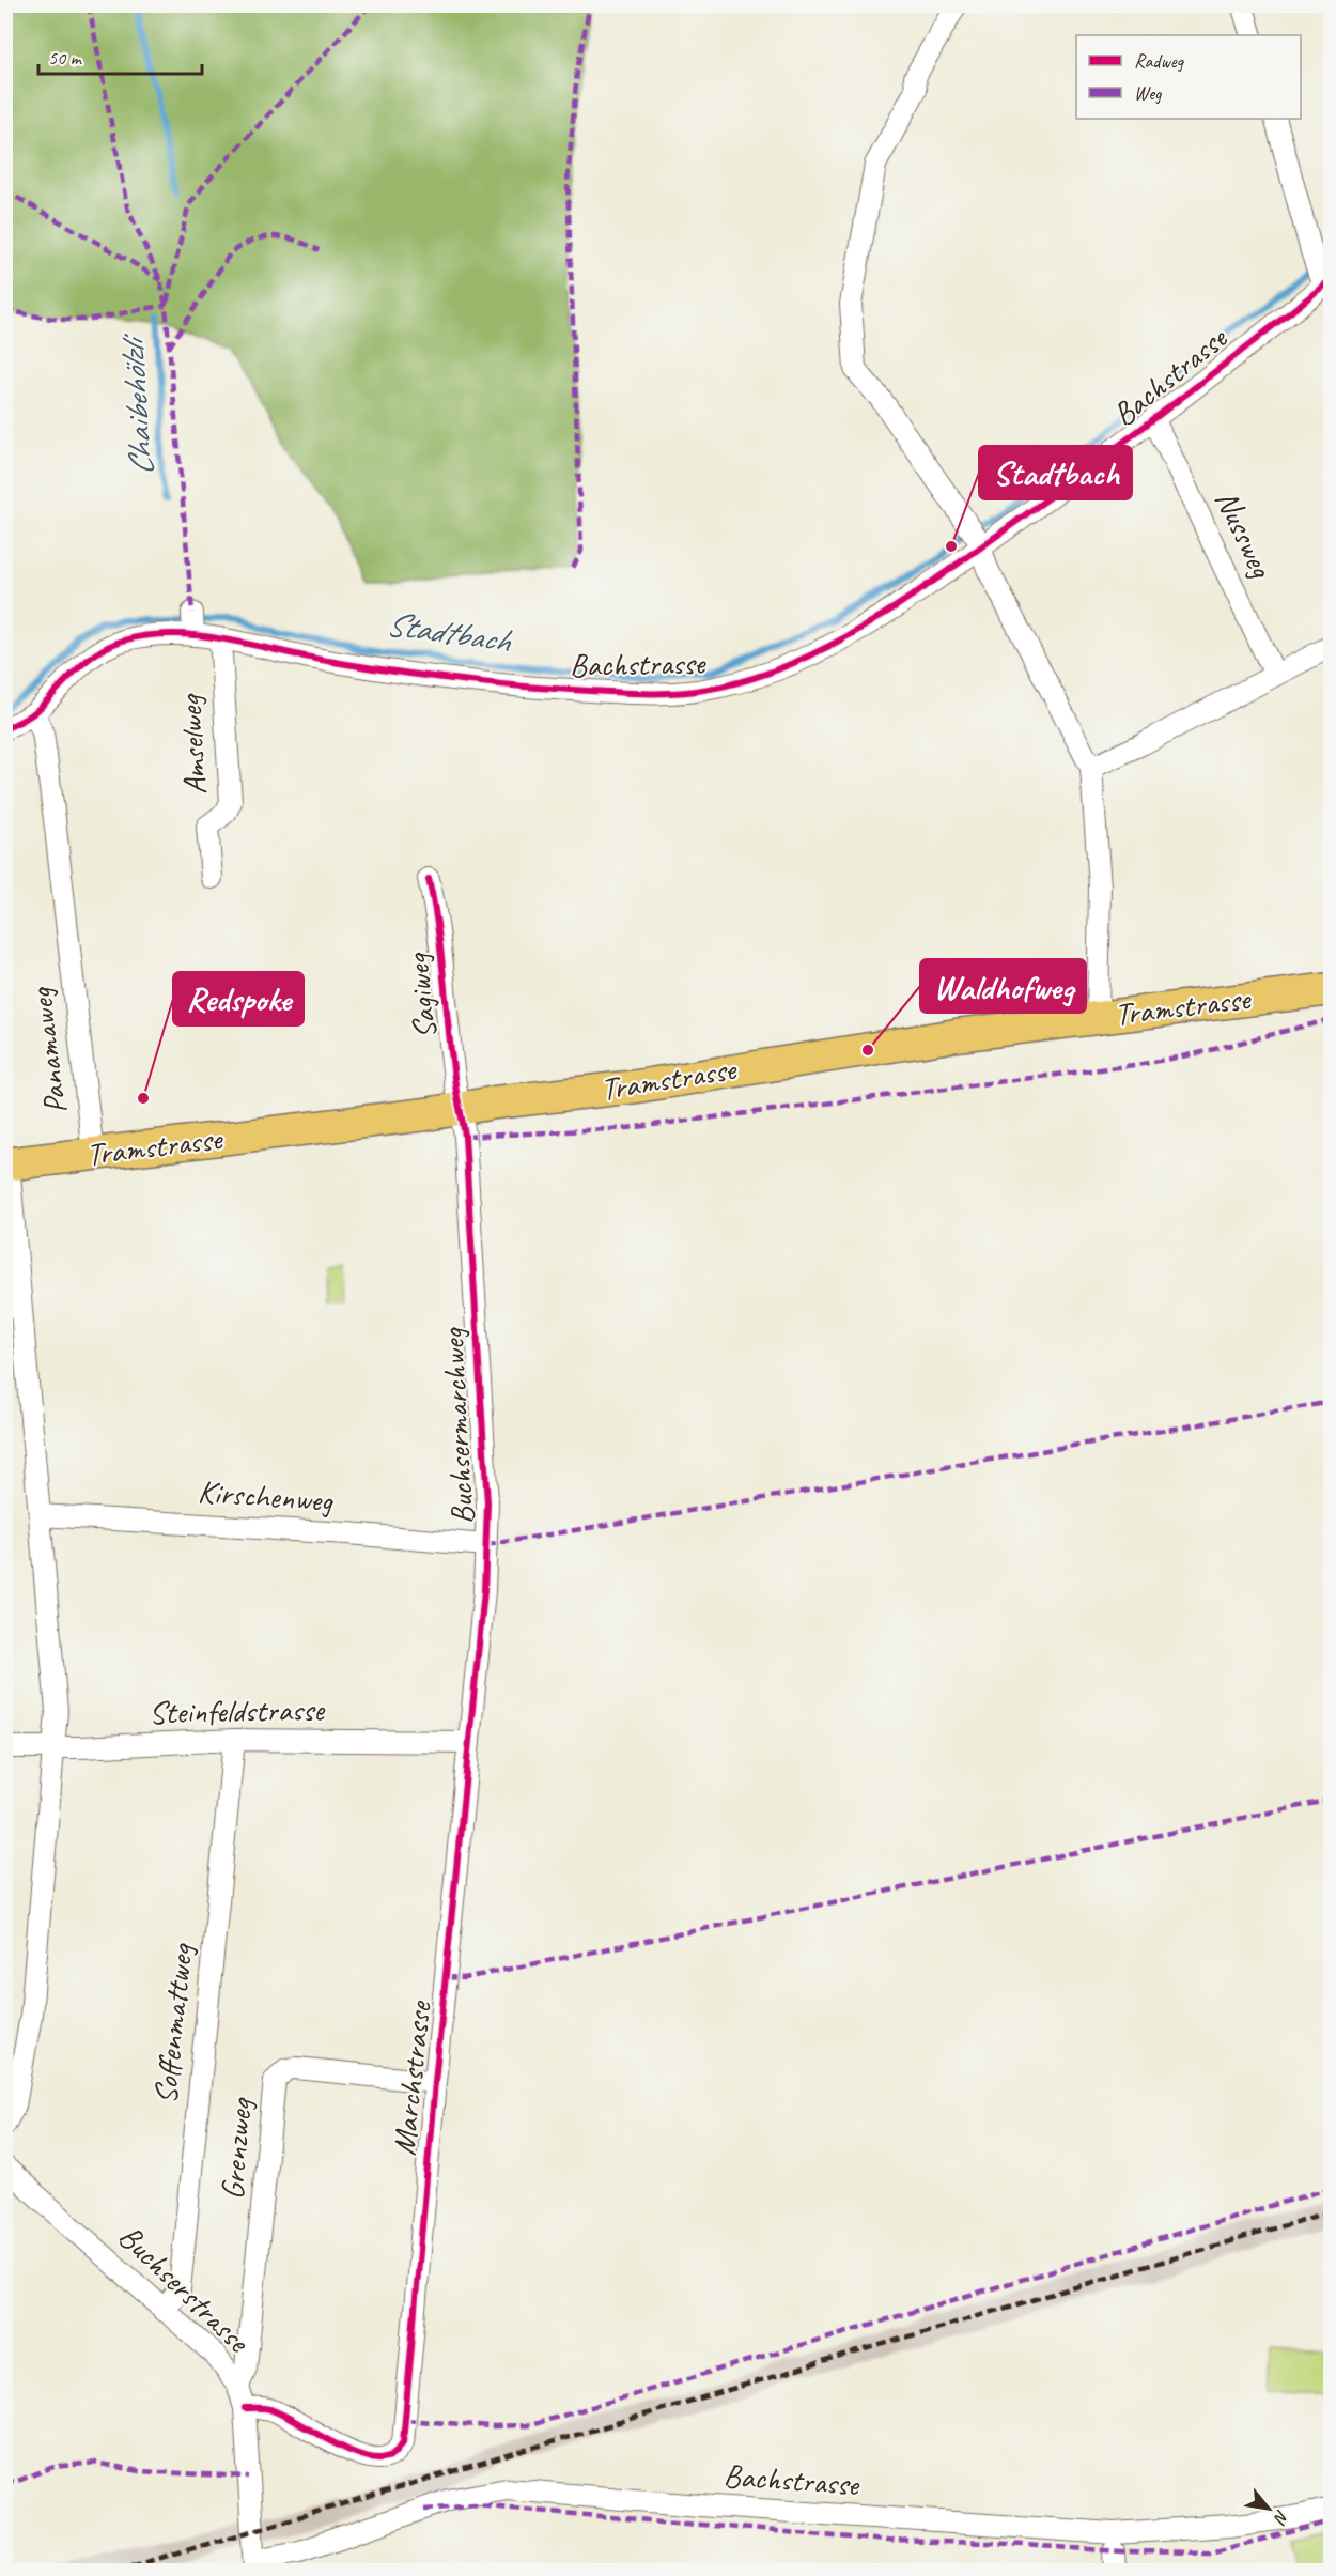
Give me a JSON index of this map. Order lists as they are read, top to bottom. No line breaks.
{"streets":{"main road":["Tramstrasse"],"street":["Bachstrasse","Nussweg","Amselweg","Sagiweg","Panamaweg","Buchsermarchweg","Kirschenweg","Steinfeldstrasse","Soffenmattweg","Marchstrasse","Grenzweg","Buchserstrasse"]},"crossings":[["Bachstrasse","Nussweg"],["Bachstrasse","Amselweg"],["Bachstrasse","Panamaweg"],["Bachstrasse","Buchserstrasse"],["Sagiweg","Tramstrasse"],["Sagiweg","Buchsermarchweg"],["Tramstrasse","Panamaweg"],["Tramstrasse","Buchsermarchweg"],["Buchsermarchweg","Kirschenweg"],["Buchsermarchweg","Steinfeldstrasse"],["Buchsermarchweg","Marchstrasse"],["Steinfeldstrasse","Soffenmattweg"],["Steinfeldstrasse","Marchstrasse"],["Soffenmattweg","Buchserstrasse"],["Marchstrasse","Grenzweg"],["Marchstrasse","Buchserstrasse"],["Grenzweg","Buchserstrasse"]],"water":["Chaibehölzli","Stadtbach"],"places":["Stadtbach","Waldhofweg","Redspoke"],"legend":["Radweg","Weg"],"scale_bar":"50 m","north":"bottom right"}
